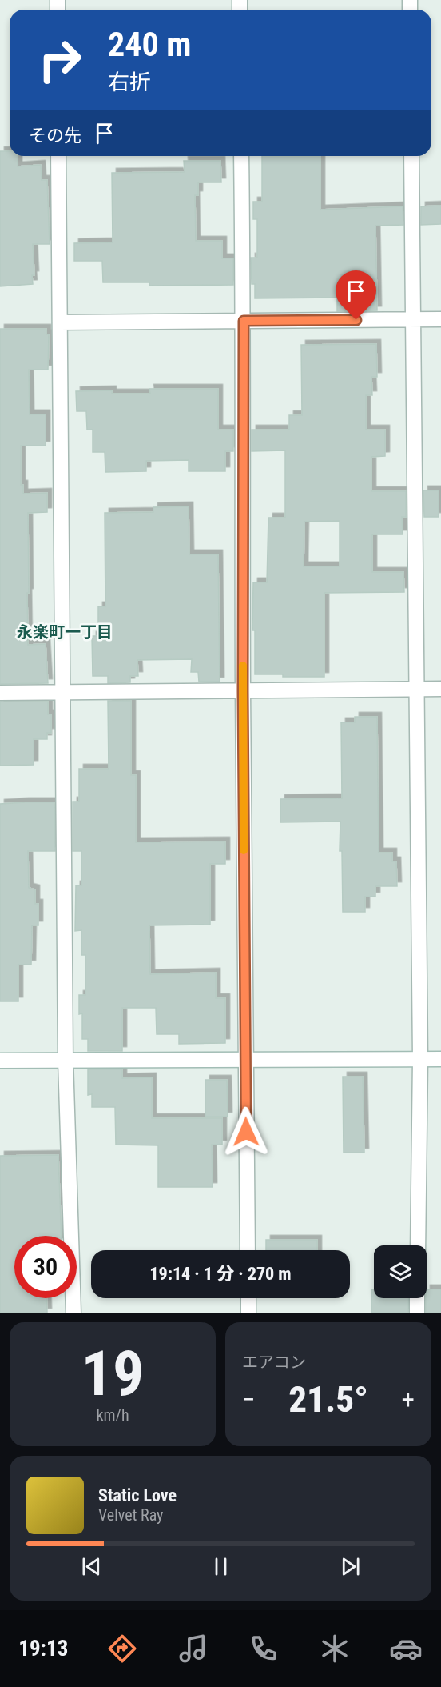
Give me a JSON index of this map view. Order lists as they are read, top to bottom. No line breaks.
{"districts":["永楽町一丁目"],"page":{"turn":["240 m","右折"],"then":"その先","limit":"30","trip":"19:14 · 1 分 · 270 m","tile":[["19","km/h"],"エアコン"],"heat":["−","21.5°","+"],"song":["Static Love","Velvet Ray"],"tabs":"19:13"}}
